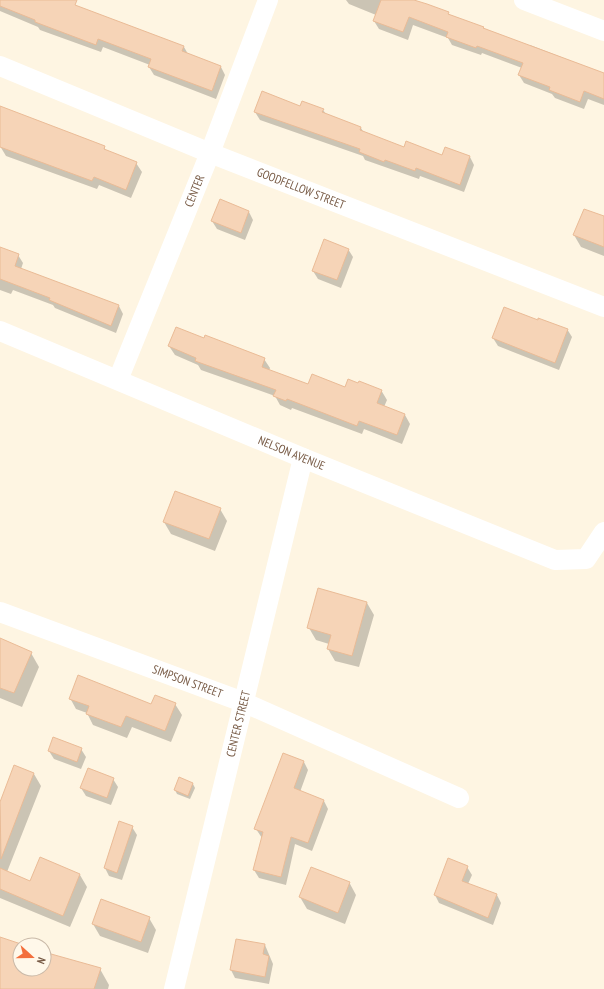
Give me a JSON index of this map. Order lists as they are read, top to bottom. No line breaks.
{"streets":{"street":["GOODFELLOW STREET","CENTER","NELSON AVENUE","SIMPSON STREET","CENTER STREET"]},"crossings":[["GOODFELLOW STREET","CENTER"],["CENTER","NELSON AVENUE"],["NELSON AVENUE","CENTER STREET"],["SIMPSON STREET","CENTER STREET"]],"north":"right"}
